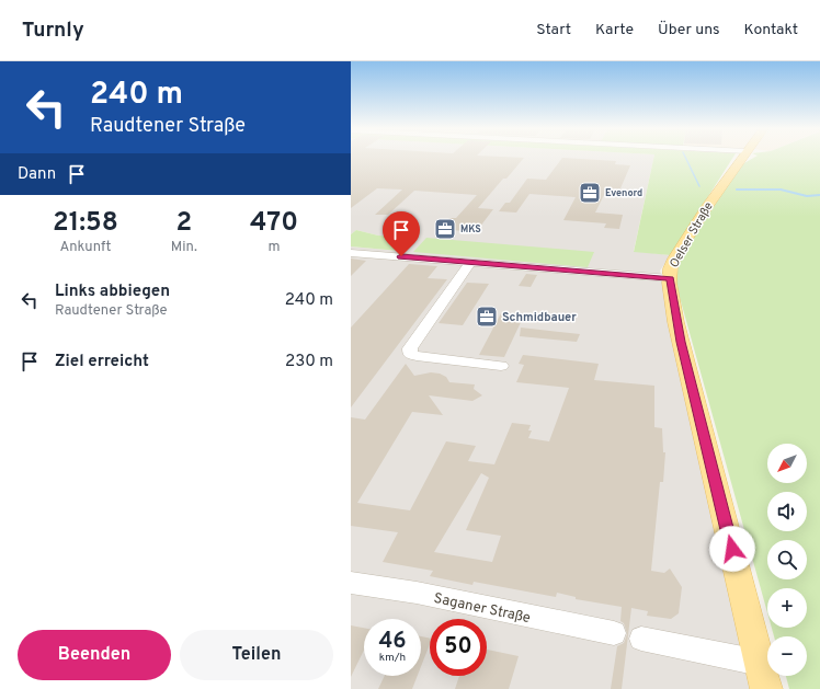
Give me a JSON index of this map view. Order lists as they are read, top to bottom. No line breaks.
{"streets":{"main road":["Oelser Straße"],"street":["Saganer Straße"]},"places":{"office":["Evenord","MKS","Schmidbauer"]},"north":"bottom left","page":{"header":"Turnly","nav":["Start","Karte","Über uns","Kontakt"],"turn":["240 m","Raudtener Straße"],"then":"Dann","eta":["21:58","Ankunft","2","Min.","470","m"],"list":[{"name":"Links abbiegen","note":"Raudtener Straße","value":"240 m"},{"name":"Ziel erreicht","value":"230 m"}],"map_buttons":["+","−"],"speed":"46 km/h","limit":"50","buttons":["Beenden","Teilen"]}}
